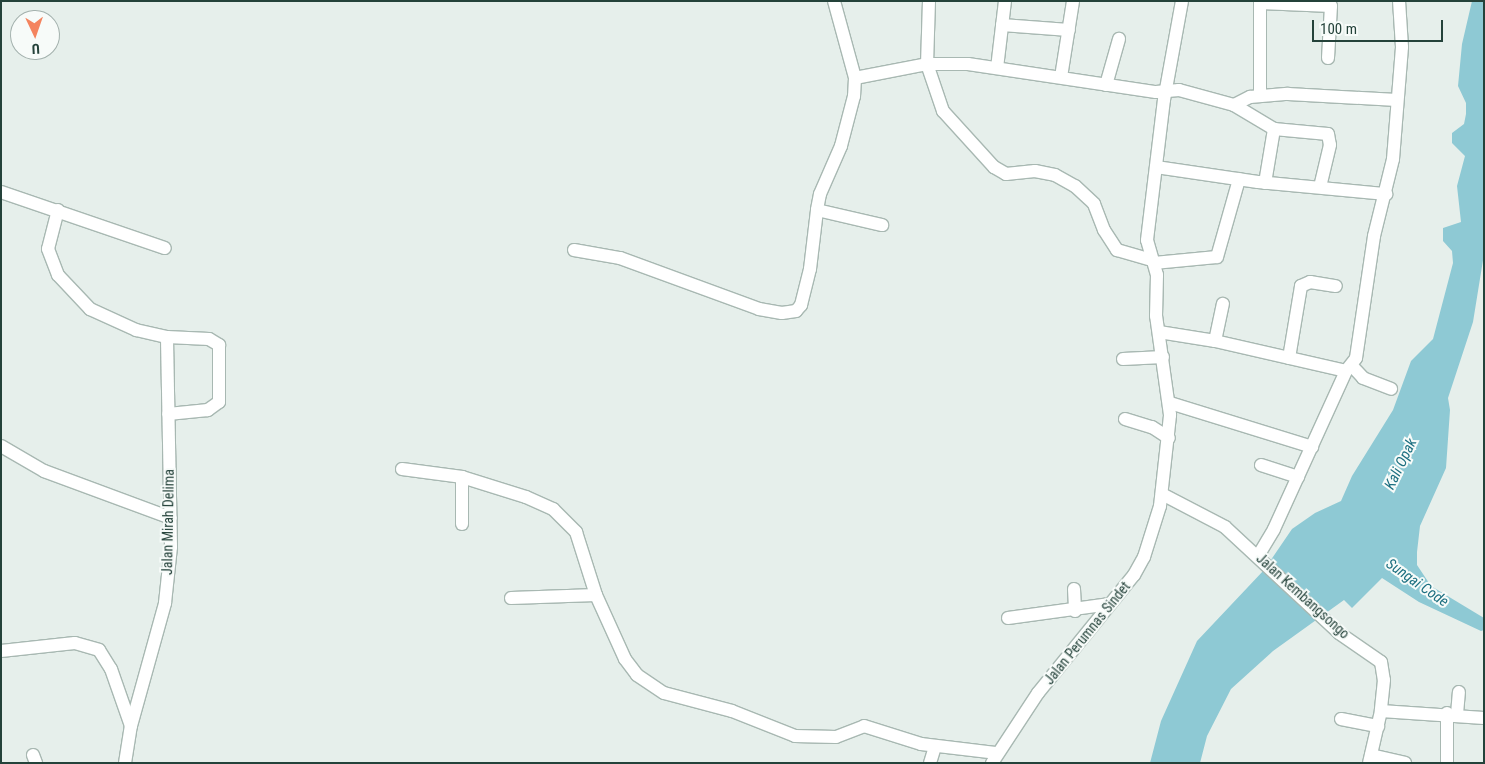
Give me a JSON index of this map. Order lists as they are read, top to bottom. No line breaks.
{"streets":{"street":["Jalan Mirah Delima","Jalan Kembangsongo","Jalan Perumnas Sindet"]},"crossings":[["Jalan Kembangsongo","Jalan Perumnas Sindet"]],"water":["Kali Opak","Sungai Code"],"scale_bar":"100 m","north":"bottom"}
